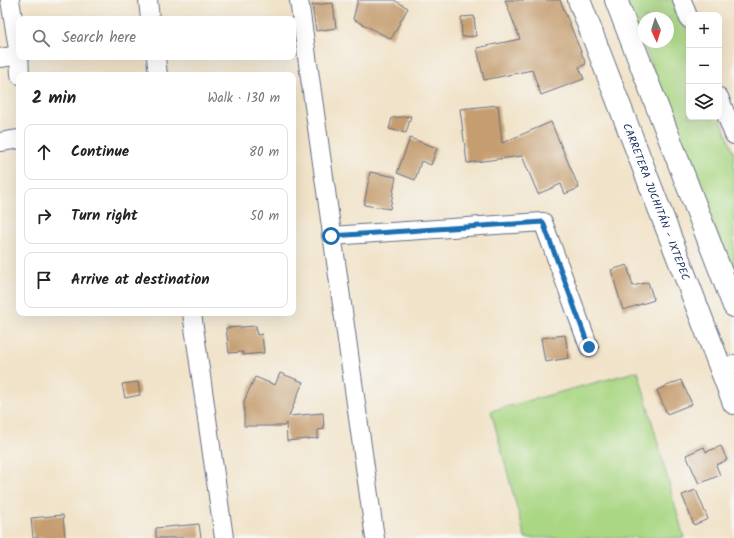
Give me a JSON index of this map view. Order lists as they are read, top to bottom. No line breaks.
{"streets":{"main road":["CARRETERA JUCHITÁN - IXTEPEC"]},"north":"bottom","page":{"map_buttons":["+","−"],"search":"Search here","heading":["2 min","Walk · 130 m"],"list":[["Continue","80 m"],["Turn right","50 m"],"Arrive at destination"]}}
